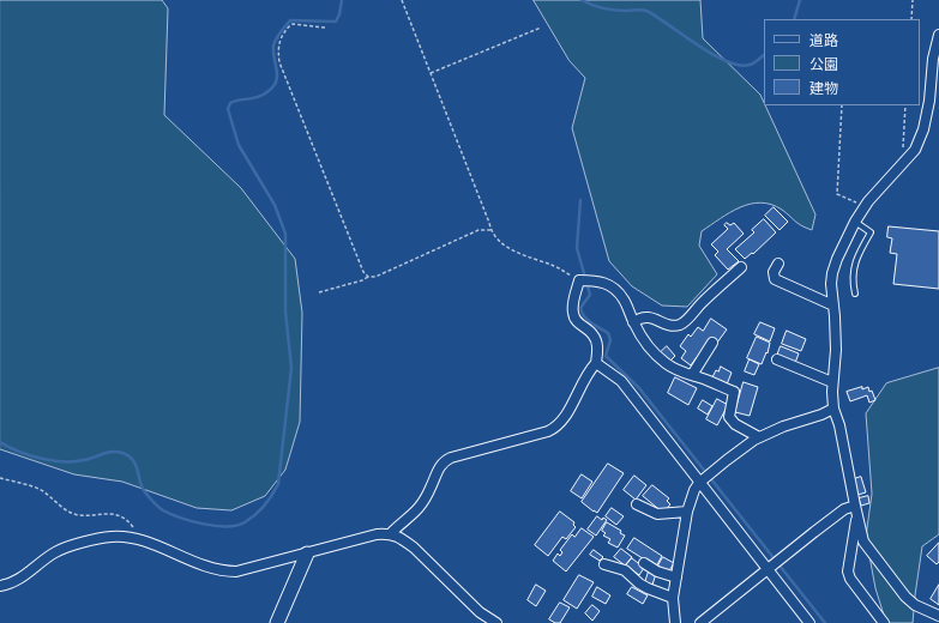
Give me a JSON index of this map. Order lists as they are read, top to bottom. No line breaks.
{"legend":["道路","公園","建物"]}
